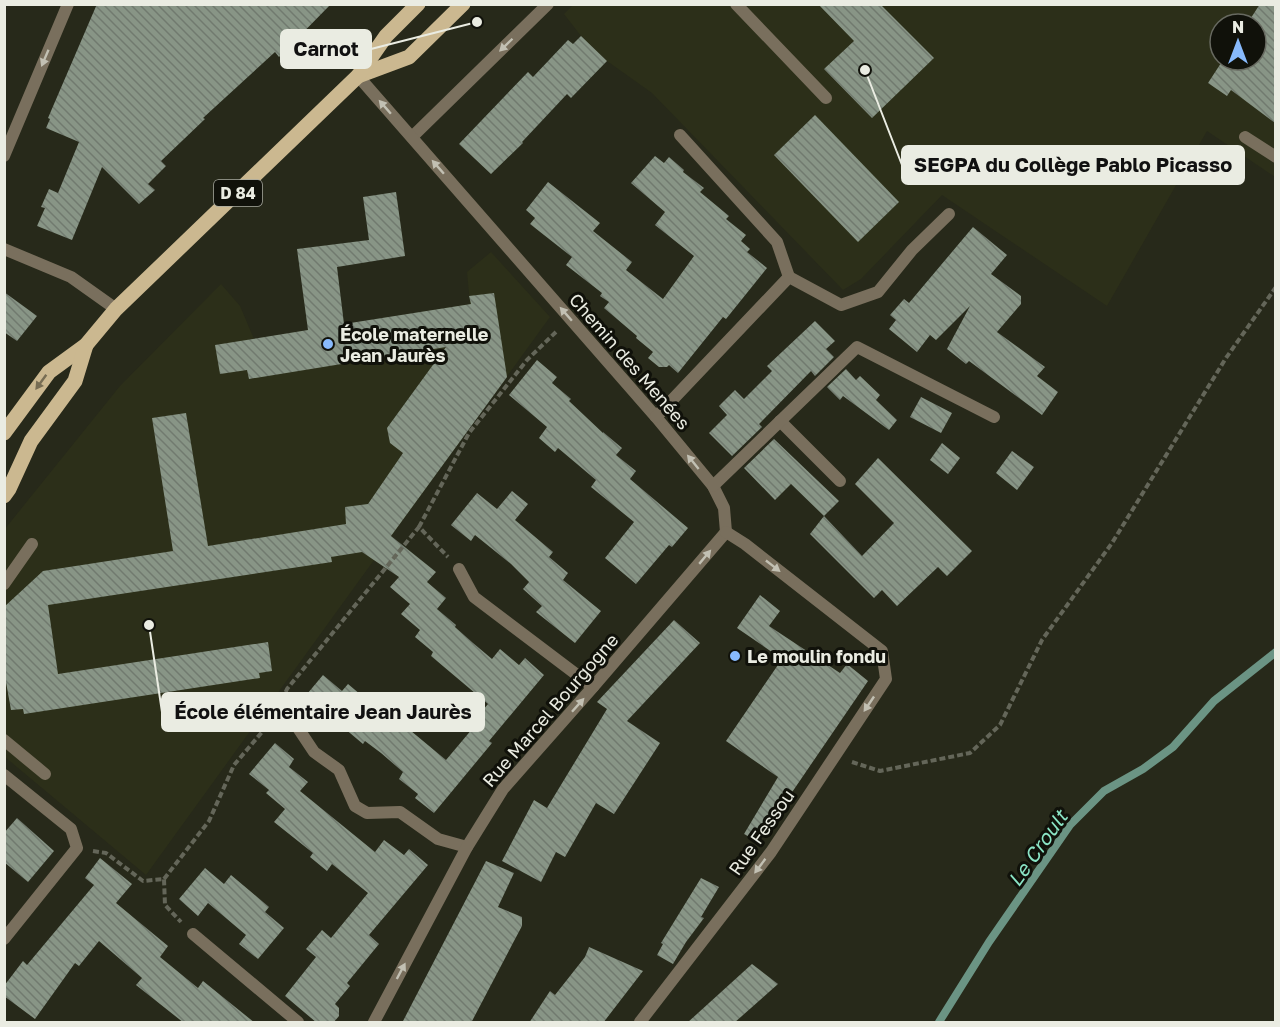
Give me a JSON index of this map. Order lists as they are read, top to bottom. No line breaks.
{"streets":{"main road":["D 84"],"street":["Chemin des Menées","Rue Marcel Bourgogne","Rue Fessou"]},"crossings":[["D 84","Chemin des Menées"],["Chemin des Menées","Rue Marcel Bourgogne"],["Chemin des Menées","Rue Fessou"],["Rue Marcel Bourgogne","Rue Fessou"]],"one_way":["Chemin des Menées","Rue Marcel Bourgogne"],"water":["Le Croult"],"places":["Carnot","SEGPA du Collège Pablo Picasso","École maternelle Jean Jaurès","École élémentaire Jean Jaurès","Le moulin fondu"],"north":"top"}
